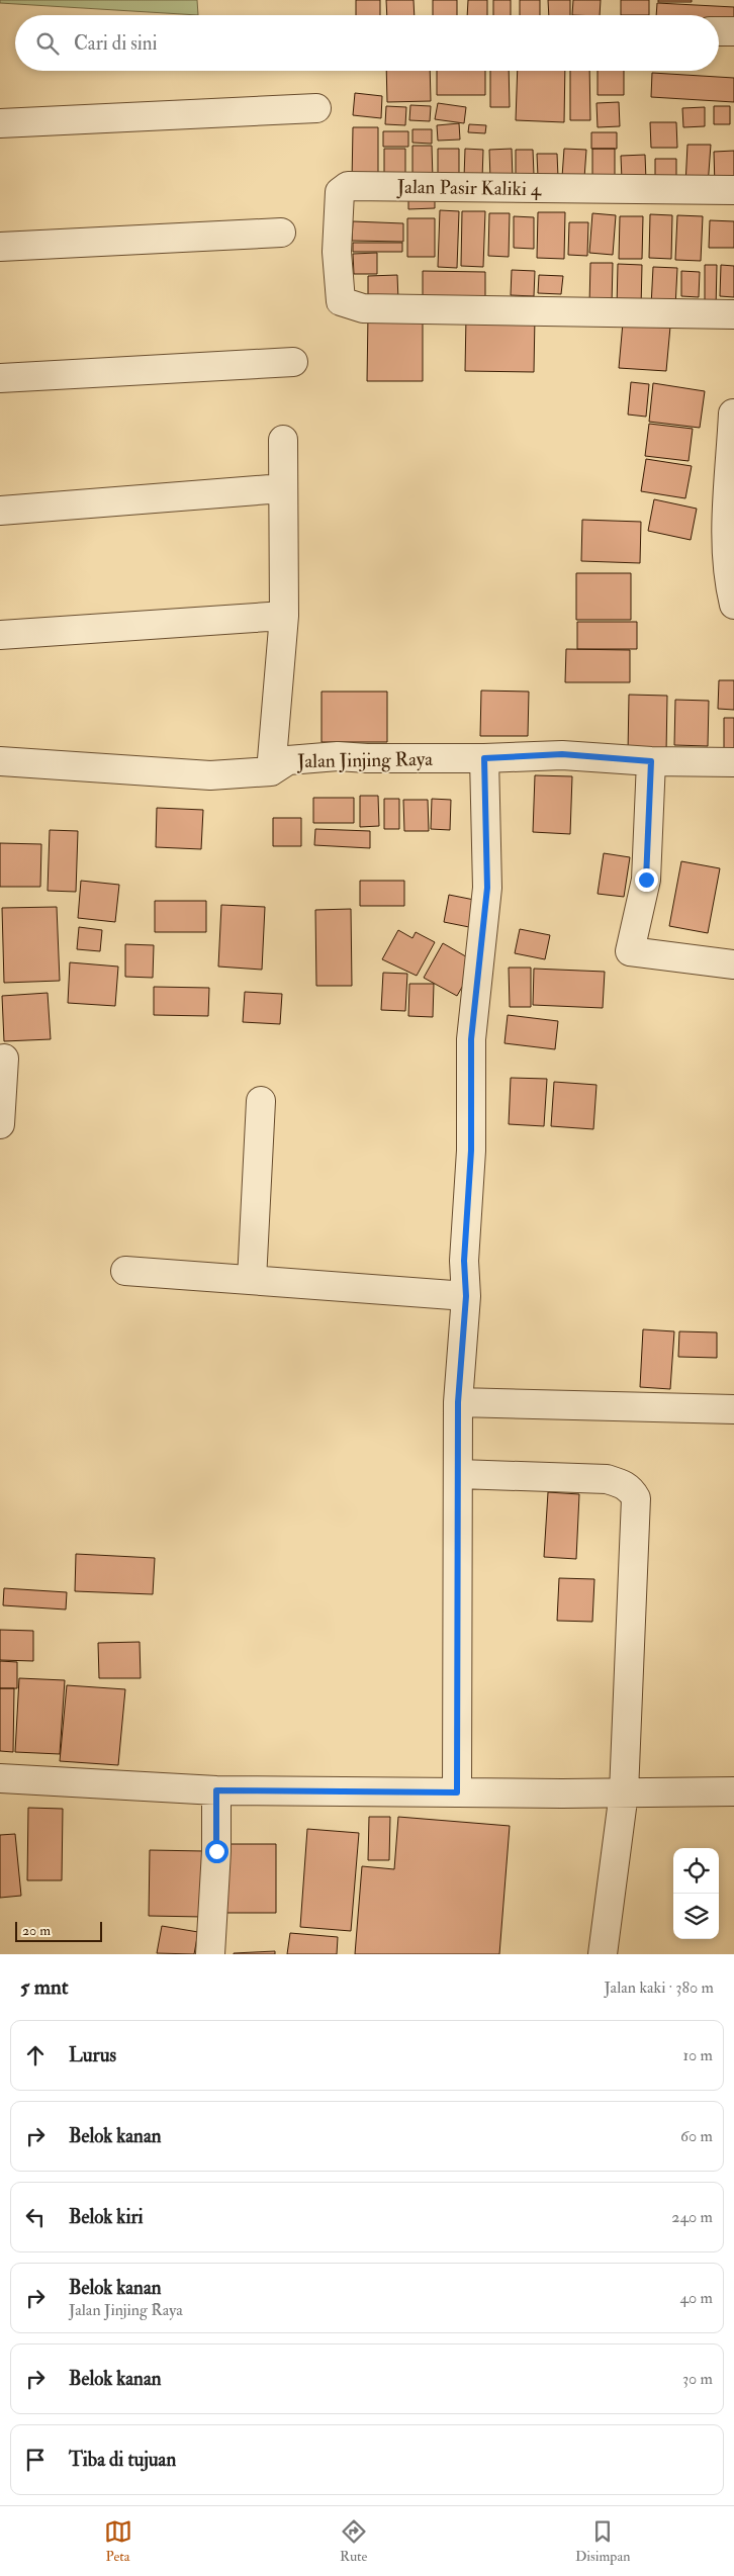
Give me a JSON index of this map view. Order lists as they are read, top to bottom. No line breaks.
{"streets":{"street":["Jalan Pasir Kaliki 4","Jalan Jinjing Raya"]},"scale_bar":"20 m","page":{"search":"Cari di sini","scale":"20 m","heading":["5 mnt","Jalan kaki · 380 m"],"list":[["Lurus","10 m"],["Belok kanan","60 m"],["Belok kiri","240 m"],["Belok kanan","Jalan Jinjing Raya","40 m"],["Belok kanan","30 m"],"Tiba di tujuan"],"nav":["Peta","Rute","Disimpan"]}}
